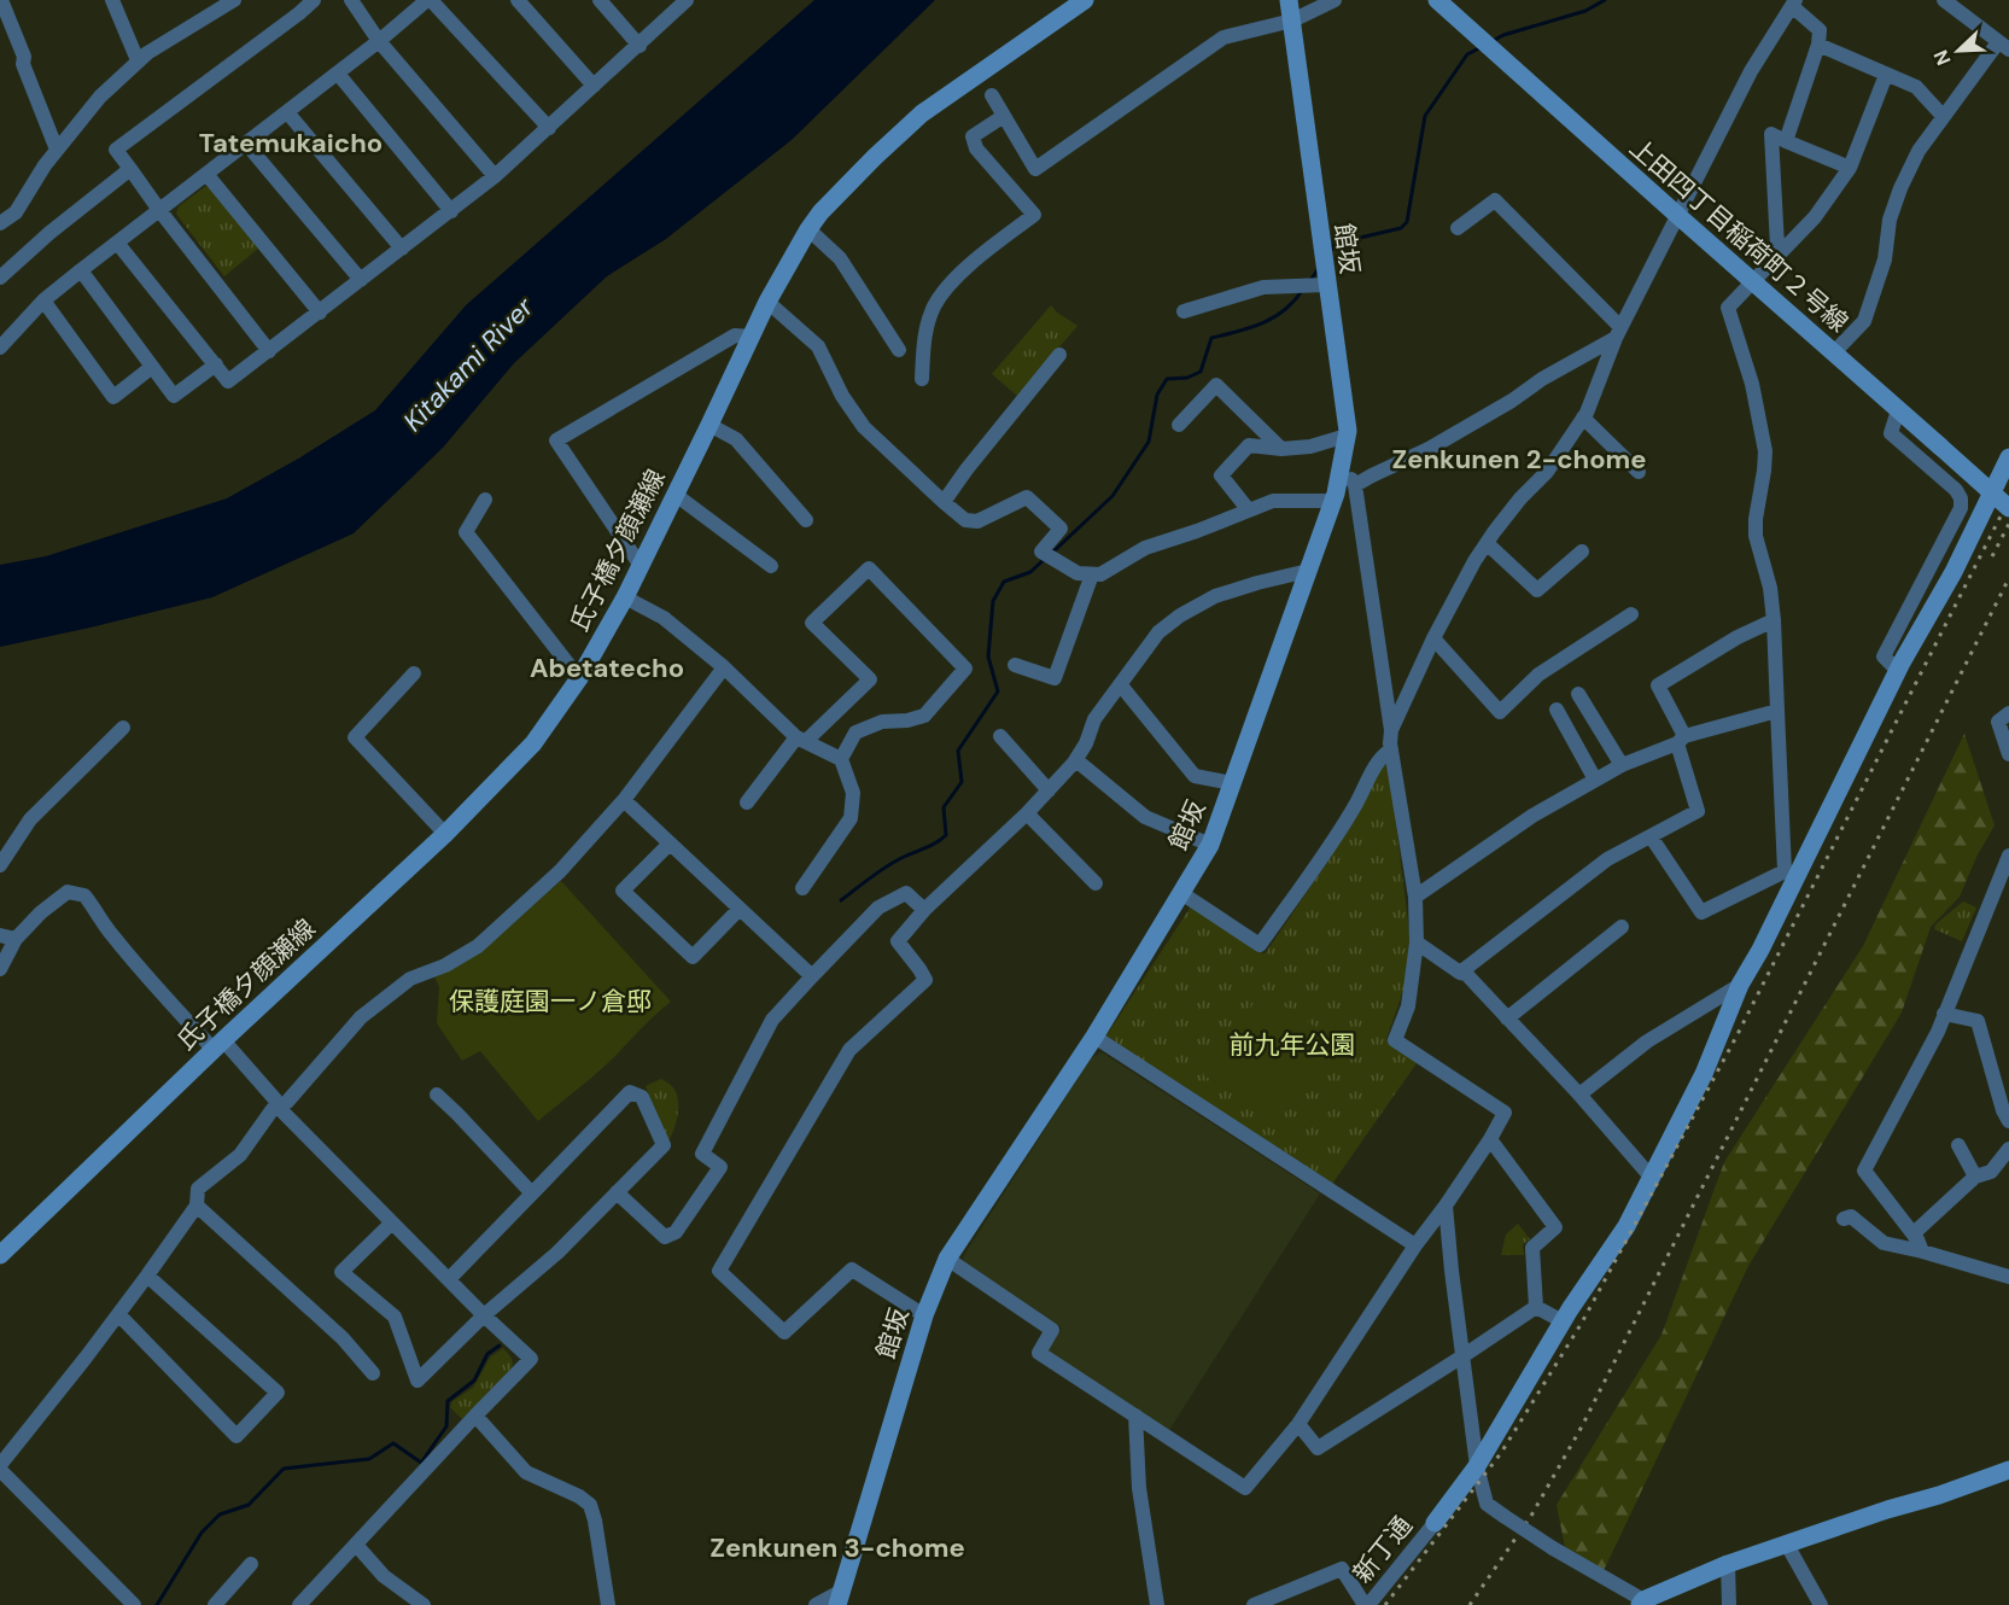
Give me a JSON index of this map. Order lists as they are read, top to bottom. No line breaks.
{"streets":{"main road":["上田四丁目稲荷町２号線","館坂","氏子橋夕顔瀬線"],"street":["新丁通"]},"districts":["Tatemukaicho","Zenkunen 2-chome","Abetatecho","Zenkunen 3-chome"],"water":["Kitakami River"],"parks":["保護庭園一ノ倉邸","前九年公園"],"north":"bottom left"}
